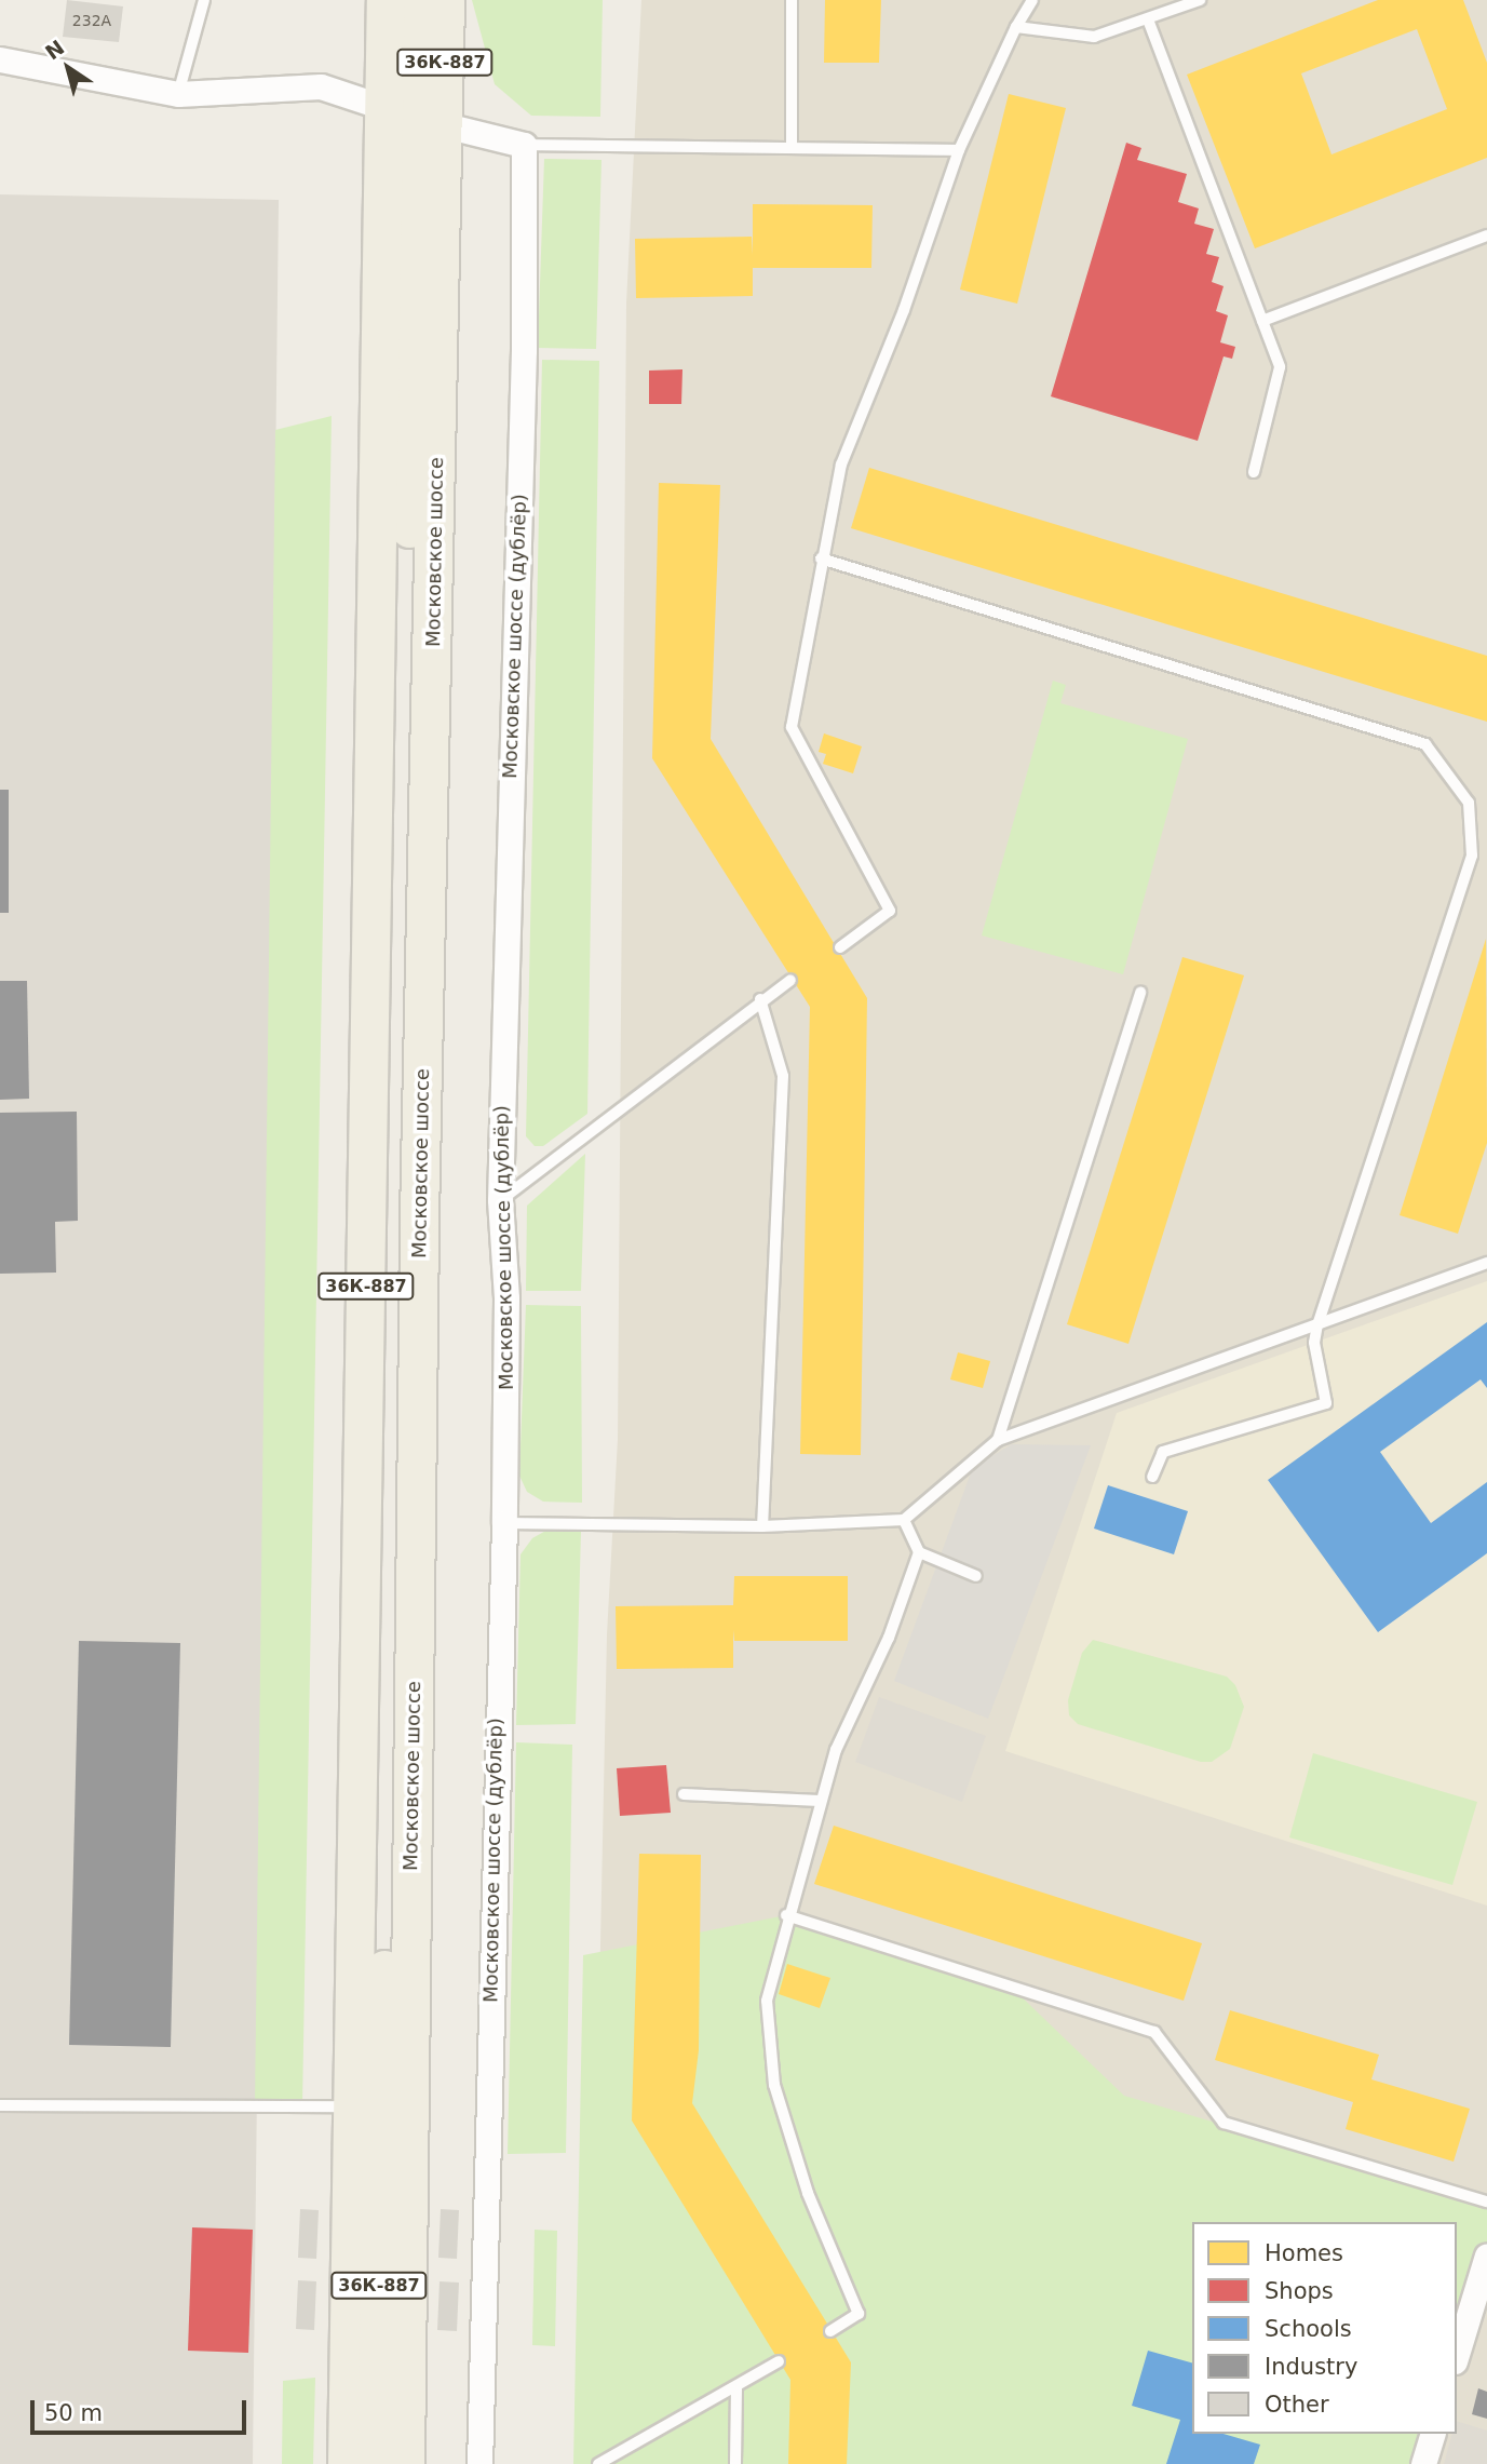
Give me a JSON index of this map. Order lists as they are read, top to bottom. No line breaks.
{"streets":{"main road":["36К-887","Московское шоссе"],"street":["Московское шоссе (дублёр)"]},"house_numbers":["232А"],"legend":["Homes","Shops","Schools","Industry","Other"],"scale_bar":"50 m","north":"top left"}
